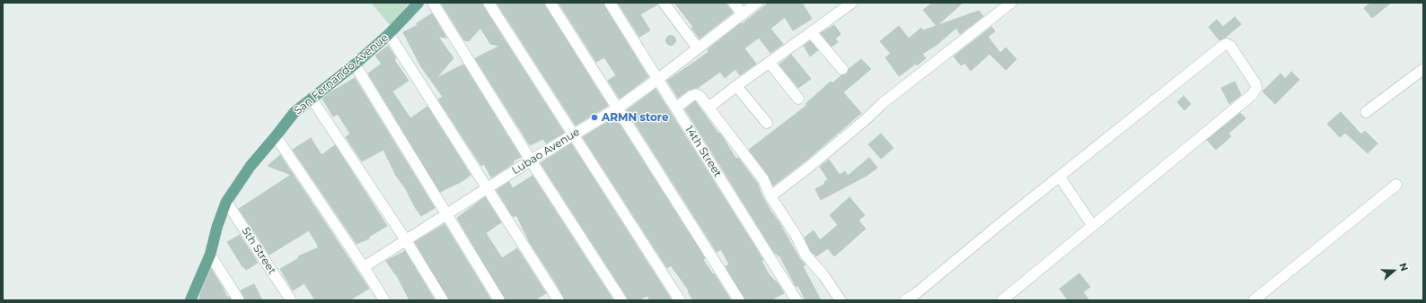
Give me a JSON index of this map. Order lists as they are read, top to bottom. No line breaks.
{"streets":{"main road":["San Fernando Avenue"],"street":["Lubao Avenue","14th Street","5th Street"]},"crossings":[["San Fernando Avenue","5th Street"],["Lubao Avenue","14th Street"]],"places":["ARMN store"],"north":"right"}
